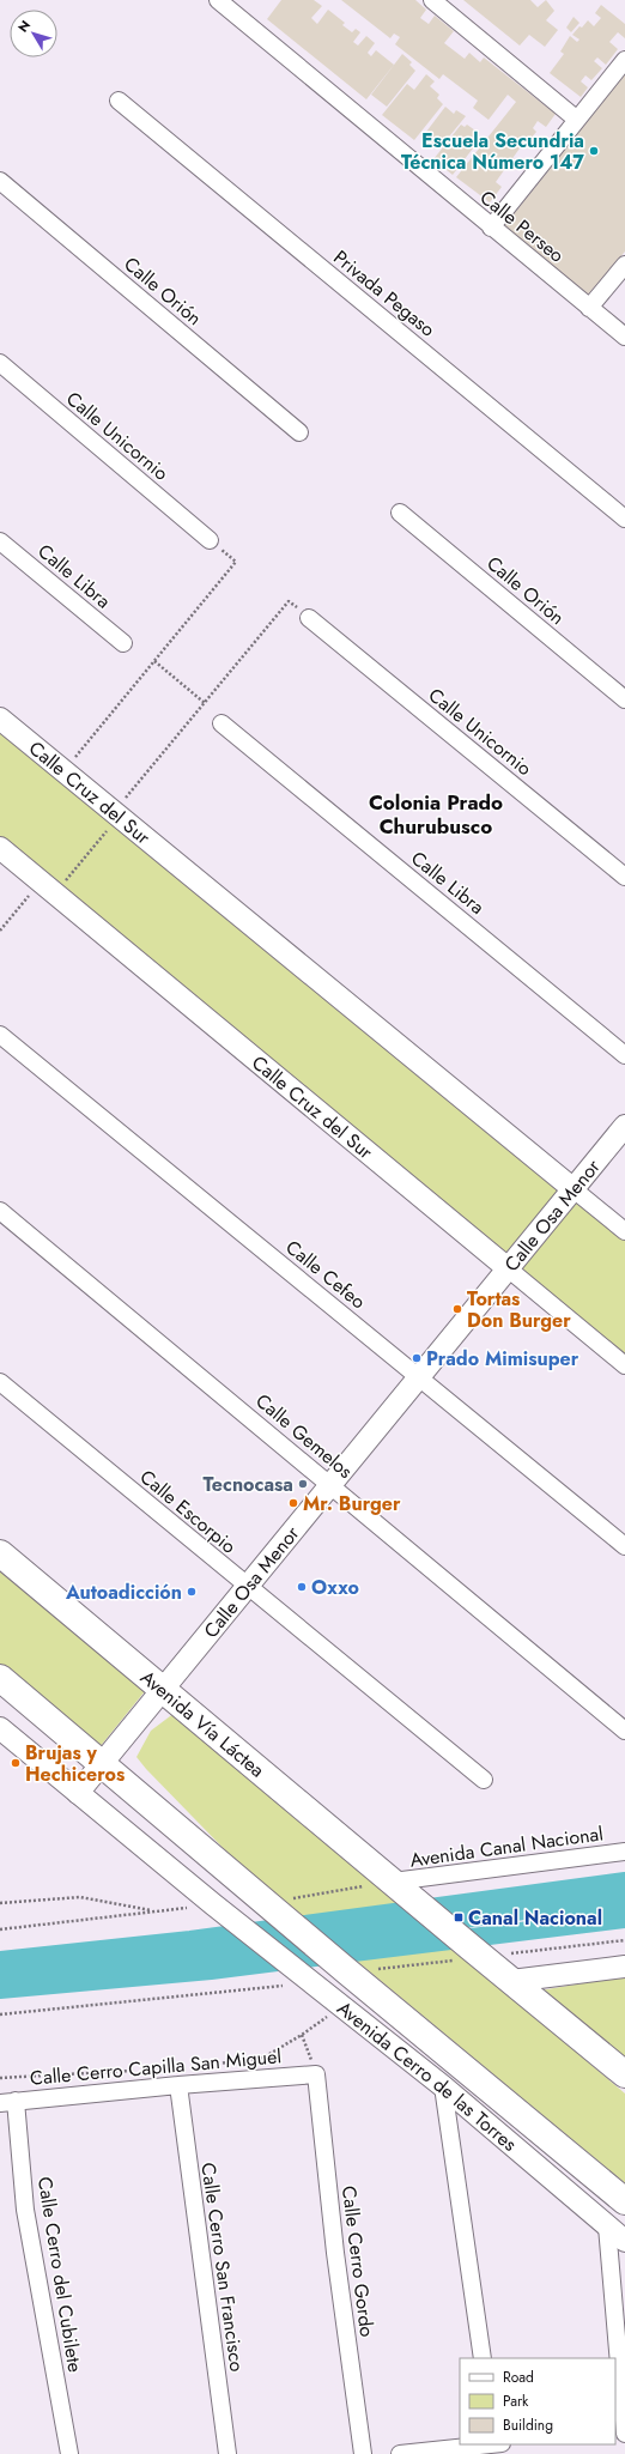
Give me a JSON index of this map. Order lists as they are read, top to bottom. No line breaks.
{"streets":{"main road":["Avenida Vía Láctea","Avenida Cerro de las Torres"],"street":["Calle Perseo","Calle Orión","Privada Pegaso","Calle Unicornio","Calle Libra","Calle Cruz del Sur","Calle Osa Menor","Calle Cefeo","Calle Gemelos","Calle Escorpio","Avenida Canal Nacional","Calle Cerro Capilla San Miguel","Calle Cerro Gordo","Calle Cerro San Francisco","Calle Cerro del Cubilete"]},"crossings":[["Calle Cruz del Sur","Calle Osa Menor"],["Calle Osa Menor","Calle Cefeo"],["Calle Osa Menor","Calle Gemelos"],["Calle Osa Menor","Calle Escorpio"],["Calle Osa Menor","Avenida Vía Láctea"],["Avenida Vía Láctea","Avenida Canal Nacional"],["Calle Cerro Capilla San Miguel","Calle Cerro Gordo"],["Calle Cerro Capilla San Miguel","Calle Cerro San Francisco"],["Calle Cerro Capilla San Miguel","Calle Cerro del Cubilete"]],"districts":["Colonia Prado Churubusco"],"places":{"other":["Escuela Secundria Técnica Número 147","Tortas Don Burger","Prado Mimisuper","Tecnocasa","Mr. Burger","Oxxo","Autoadicción","Brujas y Hechiceros"],"transit":["Canal Nacional"]},"legend":["Road","Park","Building"],"north":"top left"}
